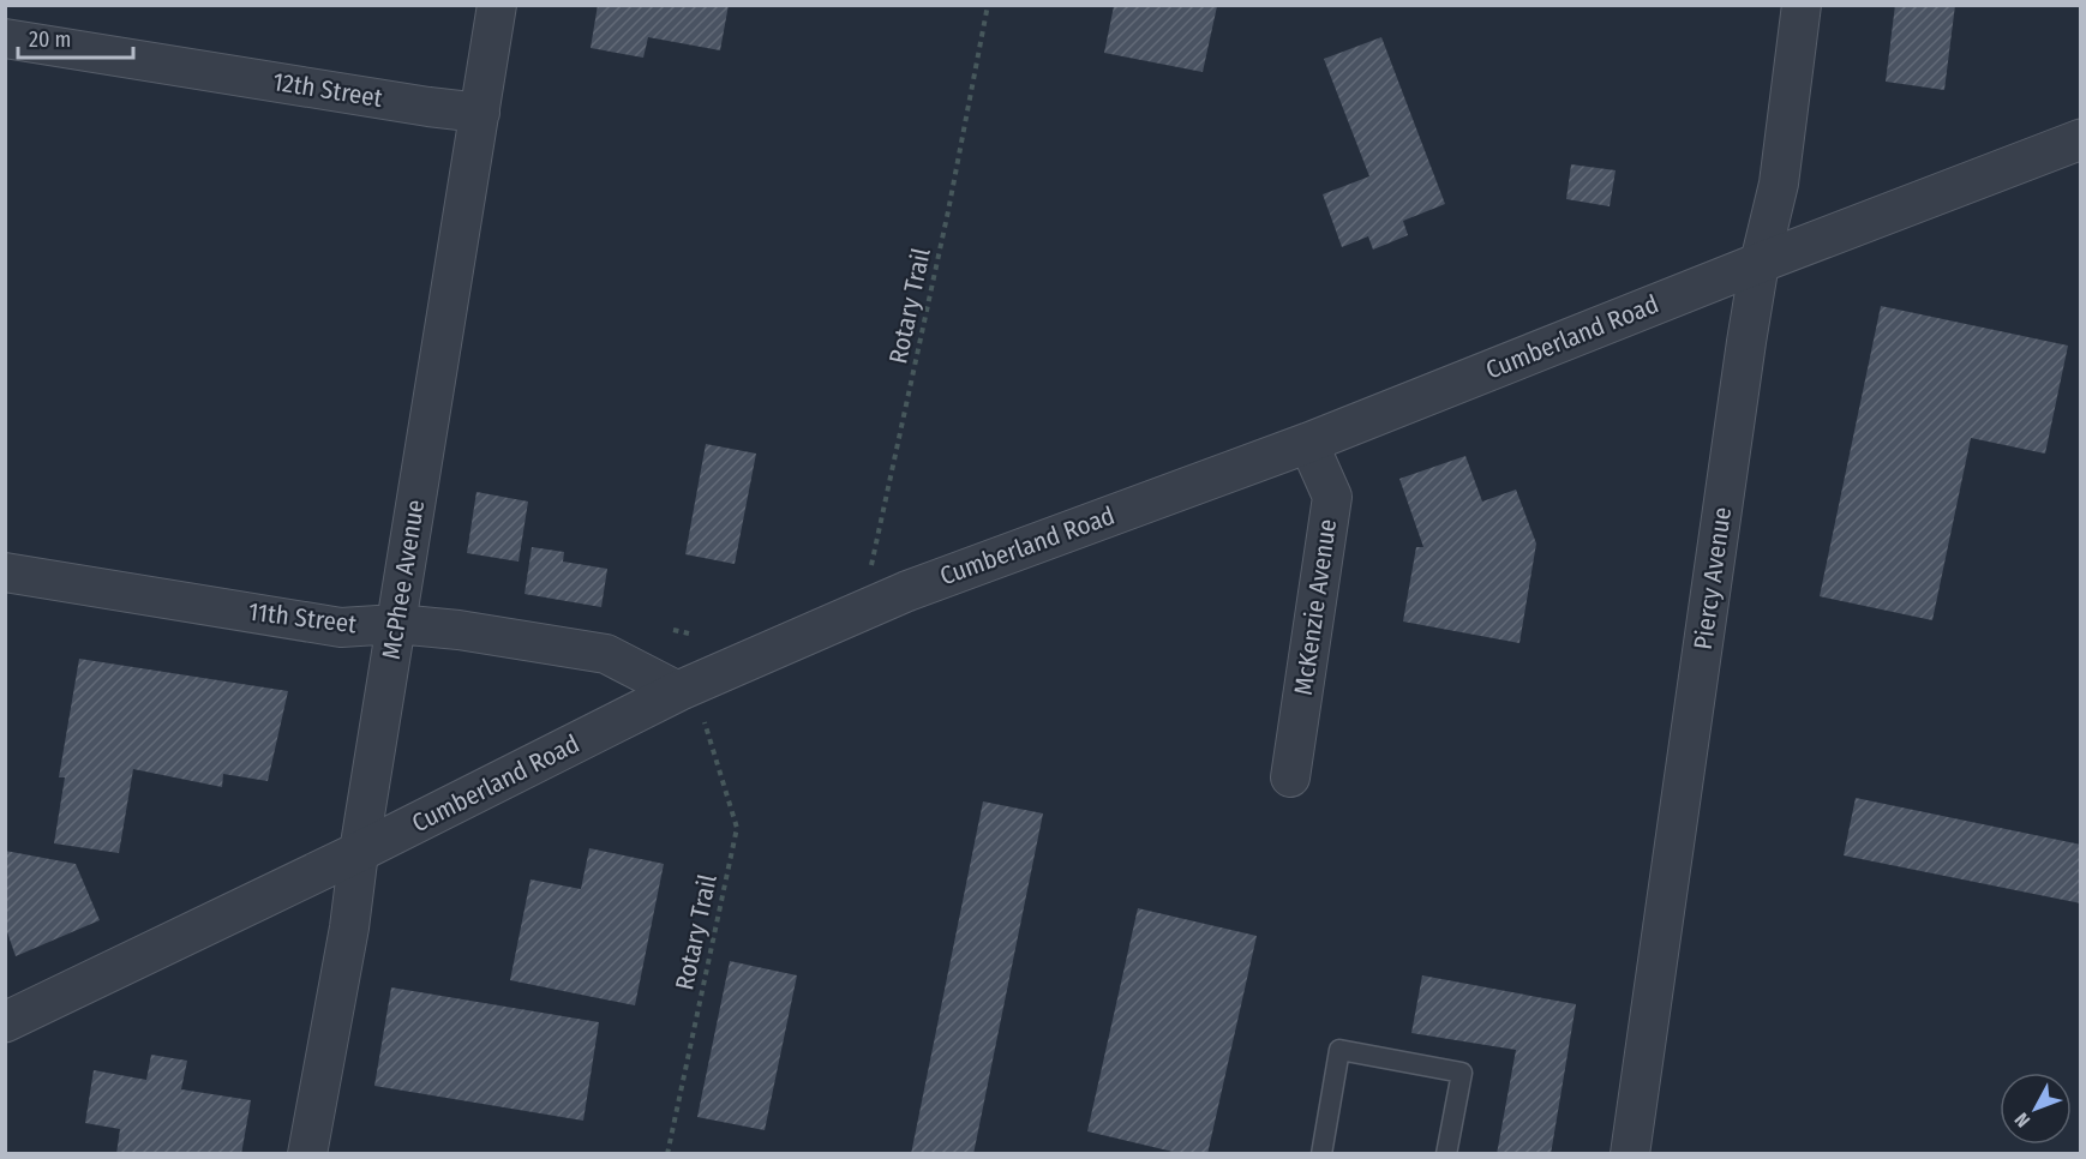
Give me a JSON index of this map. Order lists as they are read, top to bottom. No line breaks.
{"streets":{"street":["12th Street","Cumberland Road","Piercy Avenue","McPhee Avenue","McKenzie Avenue","11th Street"],"path":["Rotary Trail"]},"crossings":[["12th Street","McPhee Avenue"],["Rotary Trail","Cumberland Road"],["Cumberland Road","Piercy Avenue"],["Cumberland Road","McPhee Avenue"],["Cumberland Road","McKenzie Avenue"],["Cumberland Road","11th Street"],["McPhee Avenue","11th Street"]],"scale_bar":"20 m","north":"bottom left"}
